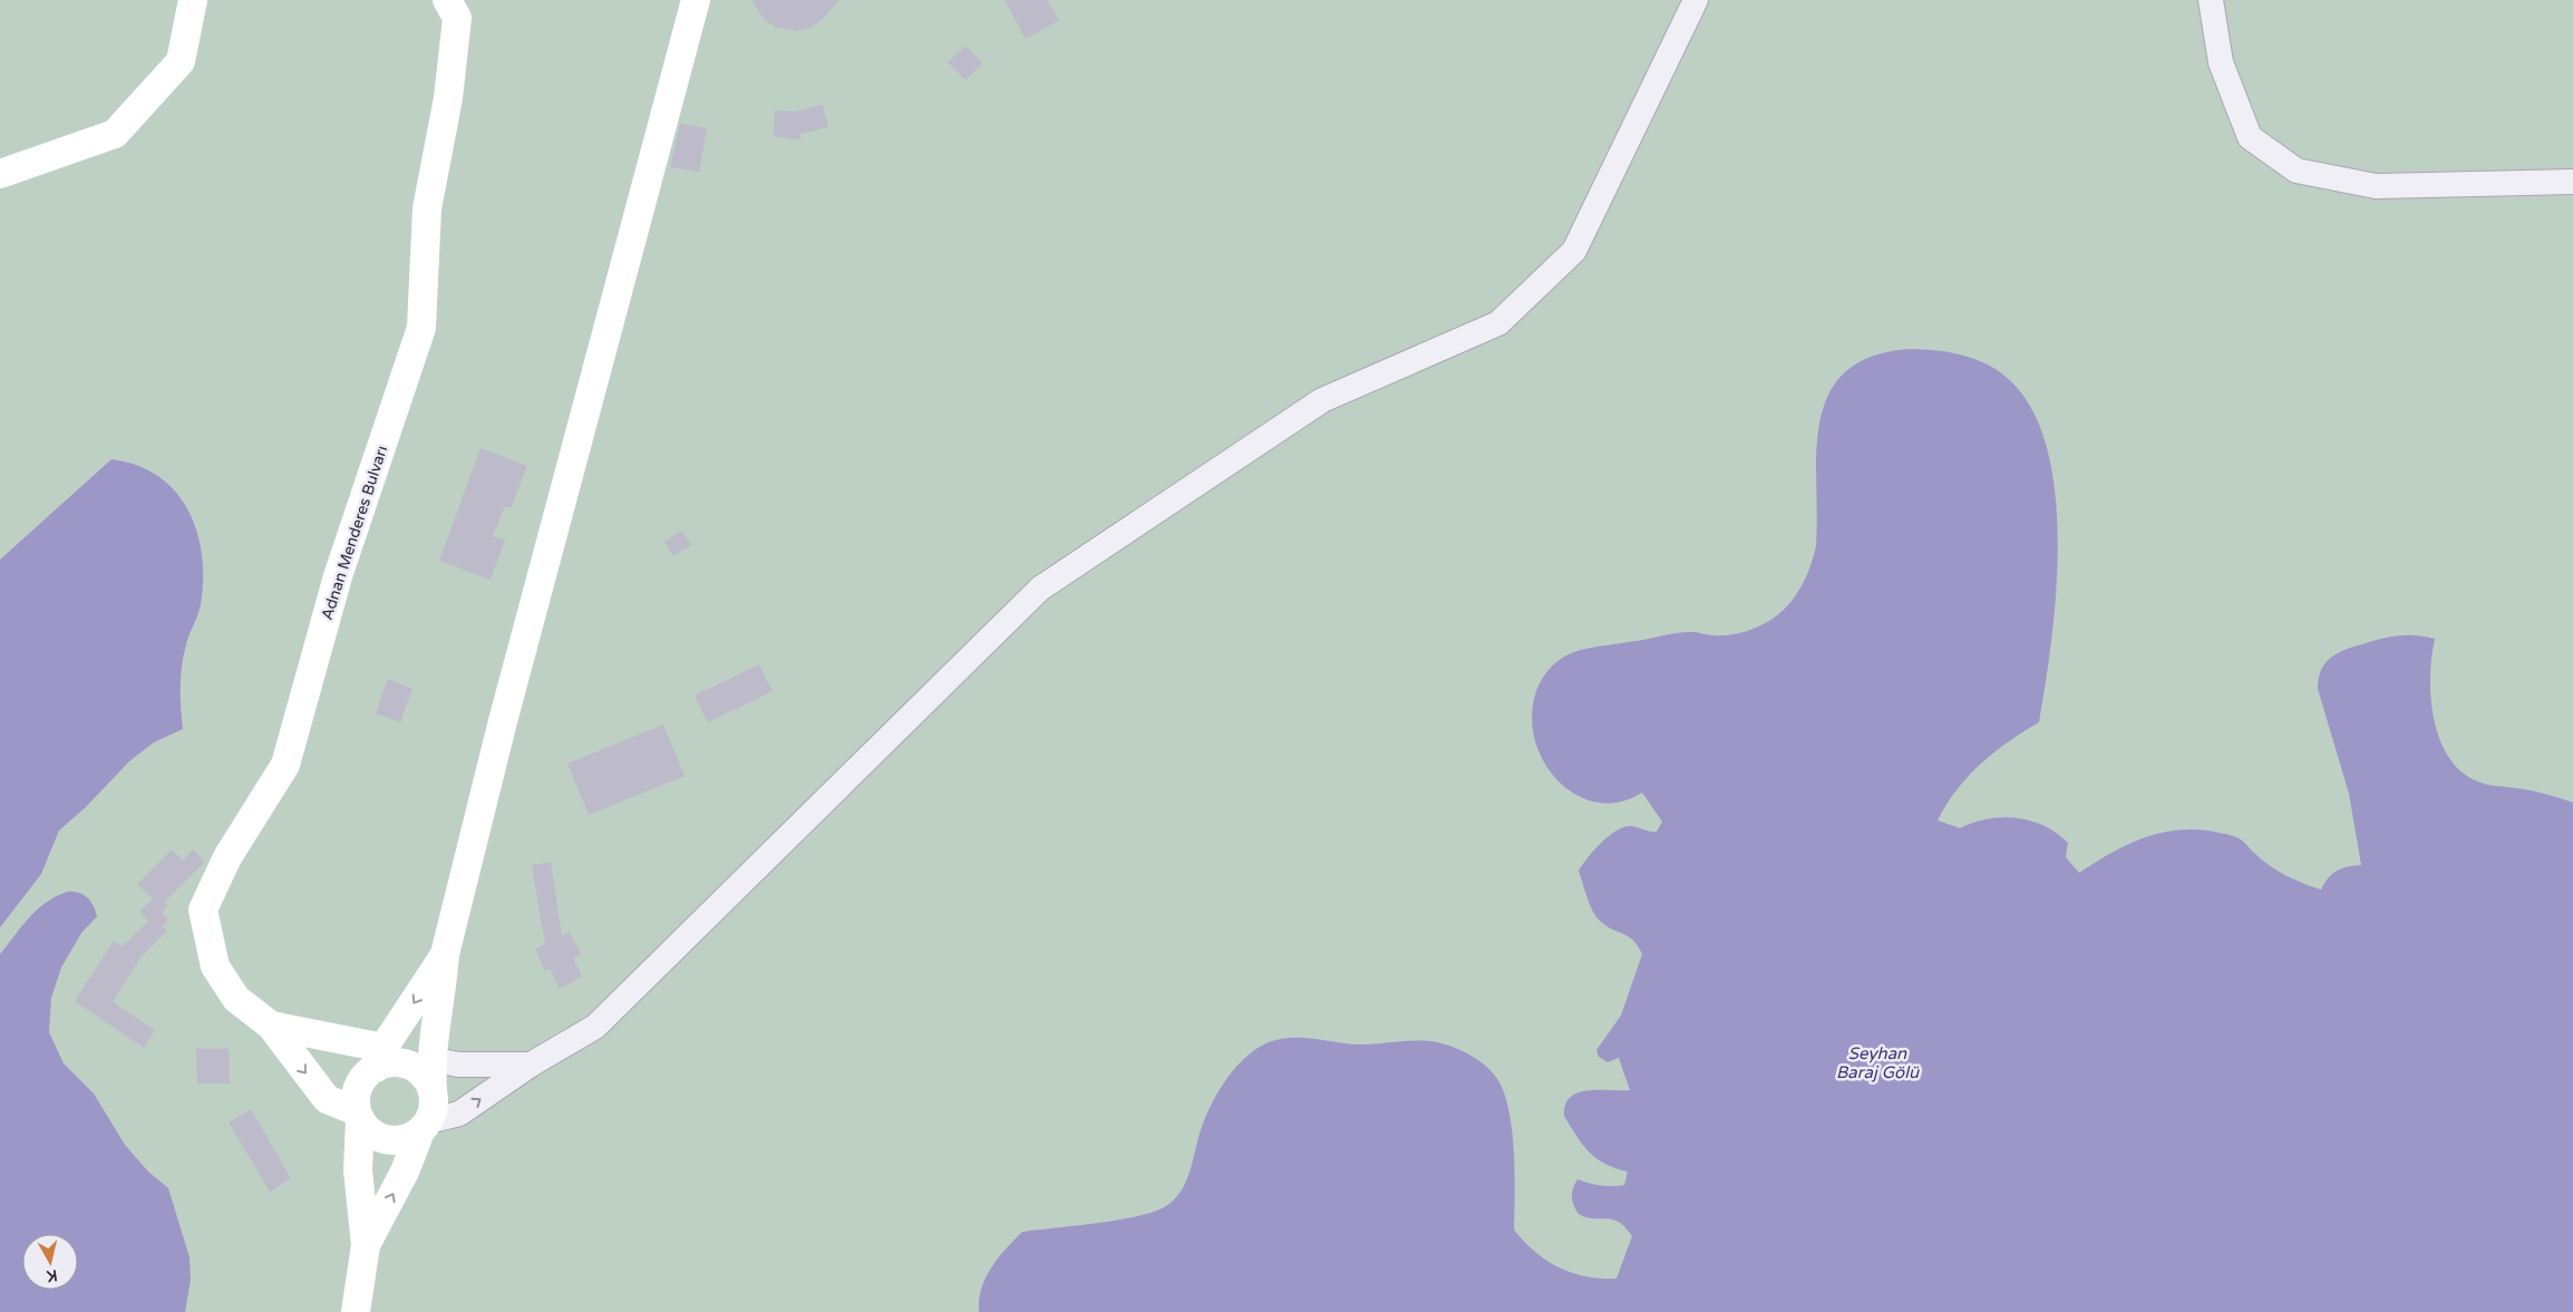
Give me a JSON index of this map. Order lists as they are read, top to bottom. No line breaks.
{"streets":{"main road":["Adnan Menderes Bulvarı"]},"water":["Seyhan Baraj Gölü"],"north":"bottom"}
